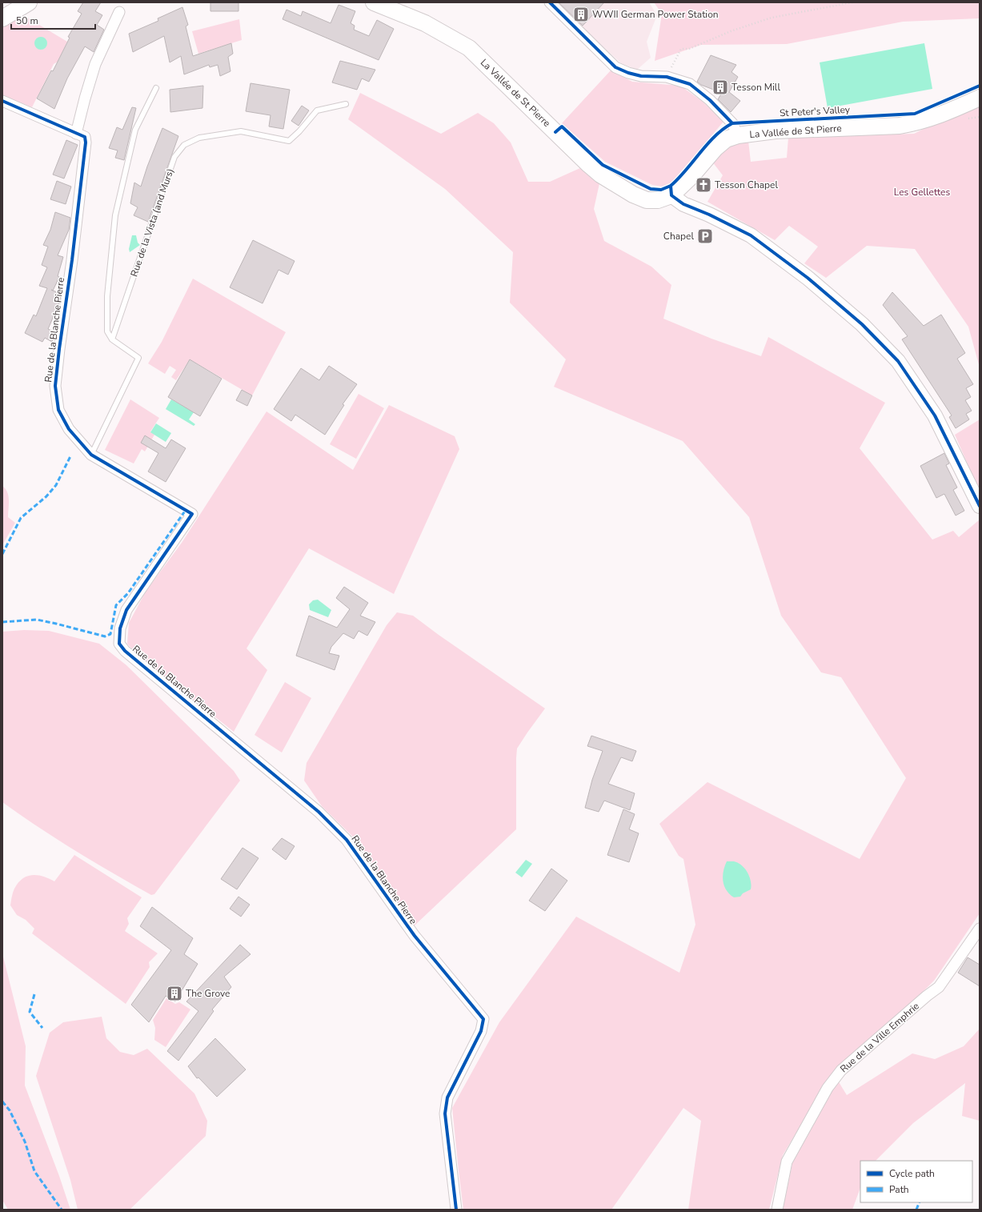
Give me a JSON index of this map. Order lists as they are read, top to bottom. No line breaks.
{"streets":{"main road":["La Vallée de St Pierre"],"street":["Rue de la Blanche Pierre","Rue de la Ville Emphrie"],"lane":["Rue de la Vista (and Murs)"],"cycle path":["St Peter's Valley"]},"parks":["Les Gellettes"],"places":{"building":["WWII German Power Station","Tesson Mill","The Grove"],"church":["Tesson Chapel"],"parking":["Chapel"]},"legend":["Cycle path","Path"],"scale_bar":"50 m"}
